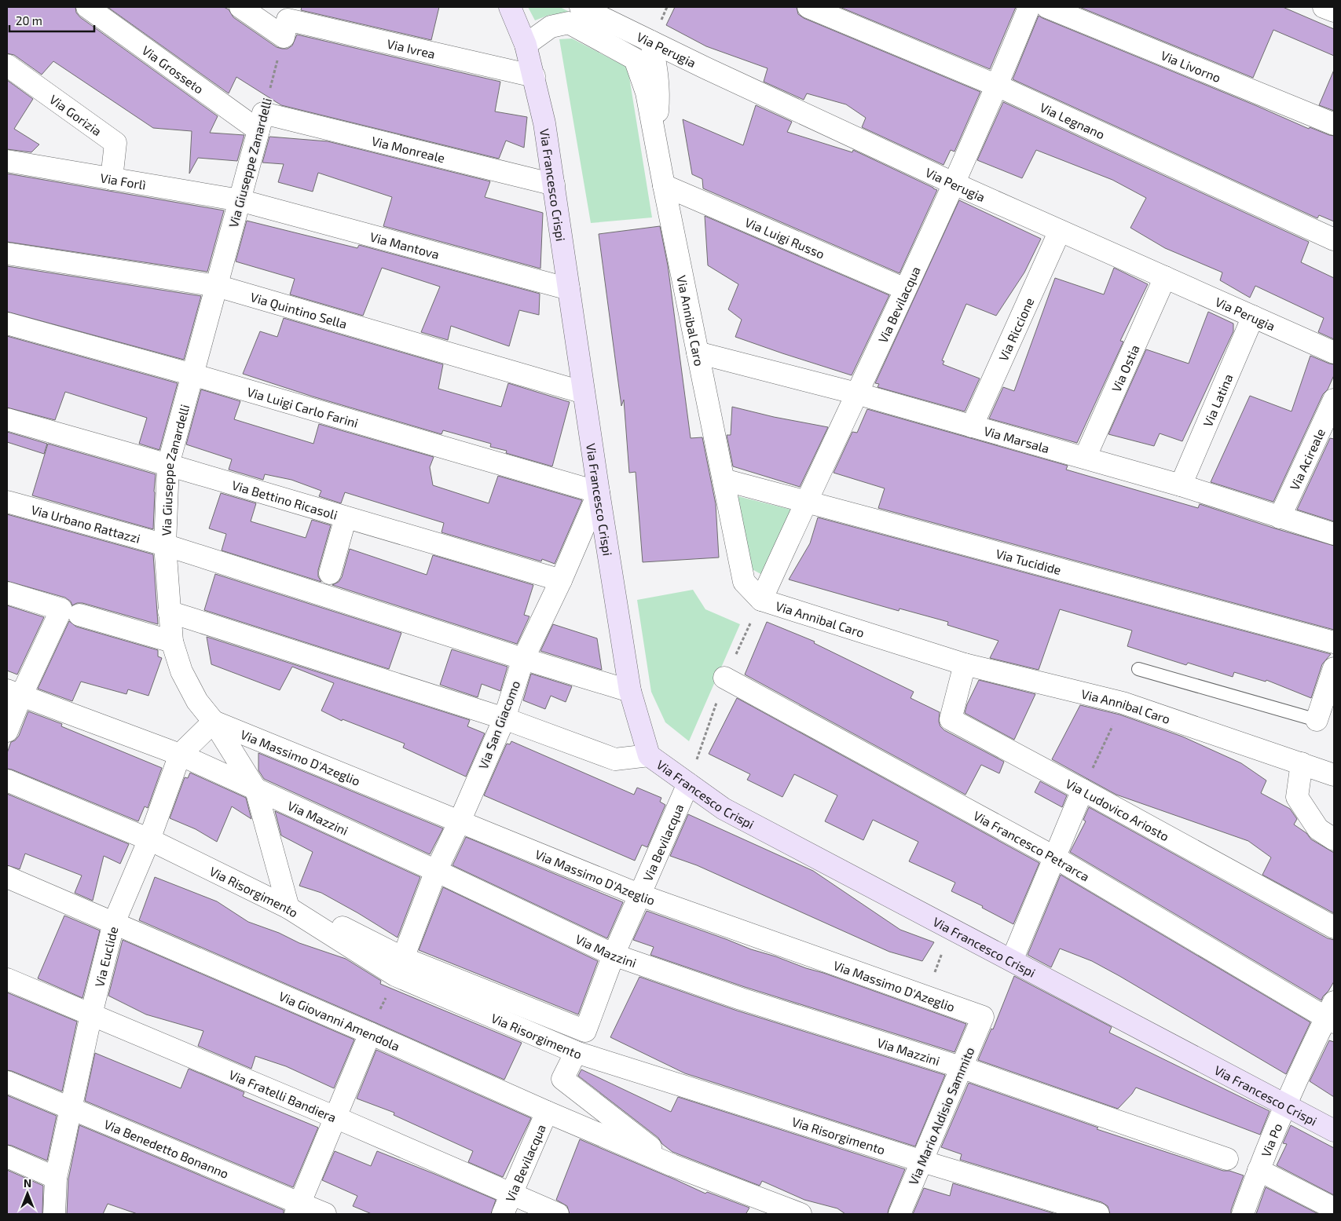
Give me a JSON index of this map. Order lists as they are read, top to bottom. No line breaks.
{"streets":{"street":["Via Ivrea","Via Perugia","Via Livorno","Via Grosseto","Via Gorizia","Via Legnano","Via Monreale","Via Giuseppe Zanardelli","Via Forlì","Via Francesco Crispi","Via Luigi Russo","Via Mantova","Via Bevilacqua","Via Quintino Sella","Via Annibal Caro","Via Riccione","Via Ostia","Via Latina","Via Luigi Carlo Farini","Via Marsala","Via Acireale","Via Bettino Ricasoli","Via Urbano Rattazzi","Via Tucidide","Via San Giacomo","Via Massimo D'Azeglio","Via Ludovico Ariosto","Via Mazzini","Via Francesco Petrarca","Via Risorgimento","Via Euclide","Via Giovanni Amendola","Via Fratelli Bandiera","Via Mario Aldisio Sammito","Via Po","Via Benedetto Bonanno"]},"crossings":[["Via Ivrea","Via Giuseppe Zanardelli"],["Via Ivrea","Via Francesco Crispi"],["Via Perugia","Via Bevilacqua"],["Via Perugia","Via Riccione"],["Via Perugia","Via Ostia"],["Via Perugia","Via Latina"],["Via Grosseto","Via Monreale"],["Via Grosseto","Via Giuseppe Zanardelli"],["Via Gorizia","Via Forlì"],["Via Legnano","Via Bevilacqua"],["Via Monreale","Via Giuseppe Zanardelli"],["Via Monreale","Via Francesco Crispi"],["Via Giuseppe Zanardelli","Via Forlì"],["Via Giuseppe Zanardelli","Via Mantova"],["Via Giuseppe Zanardelli","Via Quintino Sella"],["Via Giuseppe Zanardelli","Via Luigi Carlo Farini"],["Via Giuseppe Zanardelli","Via Bettino Ricasoli"],["Via Giuseppe Zanardelli","Via Urbano Rattazzi"],["Via Giuseppe Zanardelli","Via Massimo D'Azeglio"],["Via Giuseppe Zanardelli","Via Mazzini"],["Via Giuseppe Zanardelli","Via Risorgimento"],["Via Giuseppe Zanardelli","Via Euclide"],["Via Forlì","Via Mantova"],["Via Francesco Crispi","Via Mantova"],["Via Francesco Crispi","Via Bevilacqua"],["Via Francesco Crispi","Via Quintino Sella"],["Via Francesco Crispi","Via Luigi Carlo Farini"],["Via Francesco Crispi","Via Urbano Rattazzi"],["Via Francesco Crispi","Via San Giacomo"],["Via Francesco Crispi","Via Po"],["Via Luigi Russo","Via Bevilacqua"],["Via Luigi Russo","Via Annibal Caro"],["Via Bevilacqua","Via Annibal Caro"],["Via Bevilacqua","Via Marsala"],["Via Bevilacqua","Via Tucidide"],["Via Bevilacqua","Via Massimo D'Azeglio"],["Via Bevilacqua","Via Mazzini"],["Via Bevilacqua","Via Risorgimento"],["Via Bevilacqua","Via Giovanni Amendola"],["Via Bevilacqua","Via Fratelli Bandiera"],["Via Annibal Caro","Via Marsala"],["Via Annibal Caro","Via Tucidide"],["Via Annibal Caro","Via Ludovico Ariosto"],["Via Riccione","Via Marsala"],["Via Ostia","Via Marsala"],["Via Latina","Via Marsala"],["Via Luigi Carlo Farini","Via San Giacomo"],["Via Marsala","Via Acireale"],["Via Bettino Ricasoli","Via San Giacomo"],["Via Urbano Rattazzi","Via San Giacomo"],["Via San Giacomo","Via Massimo D'Azeglio"],["Via San Giacomo","Via Mazzini"],["Via San Giacomo","Via Risorgimento"],["Via Massimo D'Azeglio","Via Euclide"],["Via Massimo D'Azeglio","Via Mario Aldisio Sammito"],["Via Mazzini","Via Euclide"],["Via Mazzini","Via Mario Aldisio Sammito"],["Via Francesco Petrarca","Via Po"],["Via Risorgimento","Via Euclide"],["Via Risorgimento","Via Giovanni Amendola"],["Via Risorgimento","Via Mario Aldisio Sammito"],["Via Euclide","Via Giovanni Amendola"],["Via Euclide","Via Fratelli Bandiera"],["Via Euclide","Via Benedetto Bonanno"]],"scale_bar":"20 m","north":"top"}
